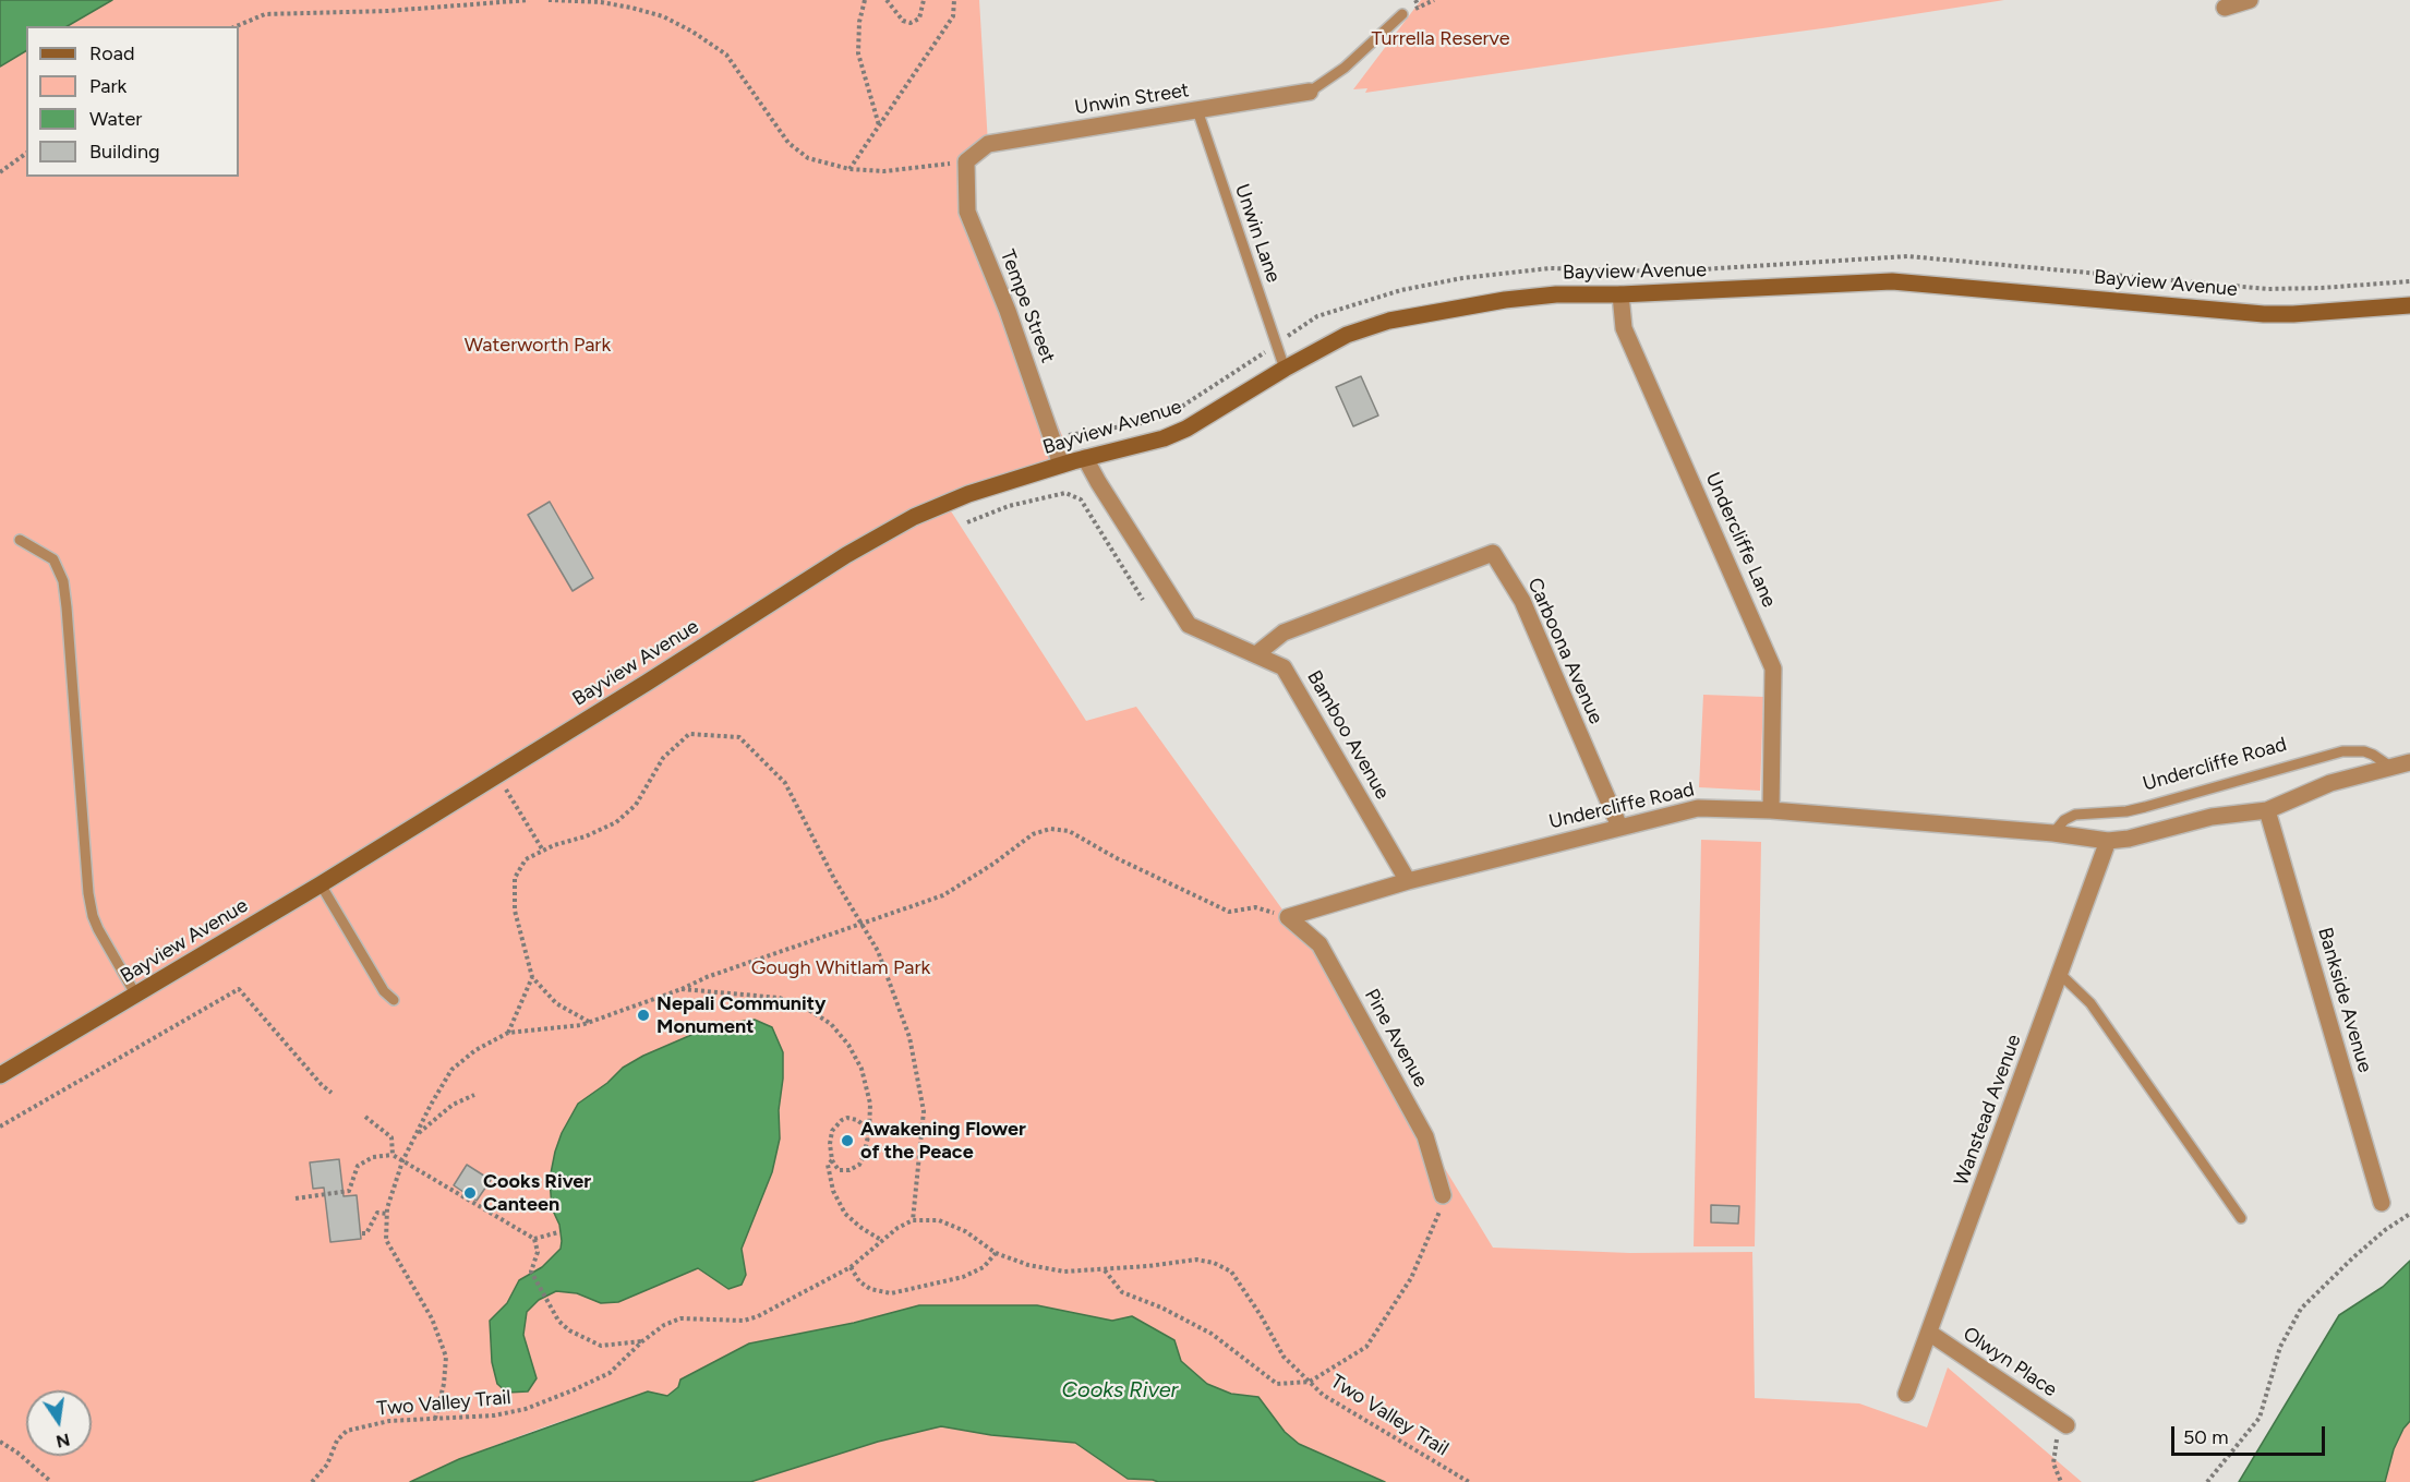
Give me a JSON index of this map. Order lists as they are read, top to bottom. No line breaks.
{"streets":{"main road":["Bayview Avenue"],"street":["Unwin Street","Tempe Street","Undercliffe Lane","Carboona Avenue","Bamboo Avenue","Undercliffe Road","Bankside Avenue","Pine Avenue","Wanstead Avenue","Olwyn Place"],"lane":["Unwin Lane"],"path":["Two Valley Trail"]},"crossings":[["Unwin Street","Unwin Lane"],["Unwin Street","Tempe Street"],["Unwin Lane","Bayview Avenue"],["Bayview Avenue","Tempe Street"],["Bayview Avenue","Undercliffe Lane"],["Bayview Avenue","Bamboo Avenue"],["Undercliffe Lane","Undercliffe Road"],["Carboona Avenue","Bamboo Avenue"],["Carboona Avenue","Undercliffe Road"],["Bamboo Avenue","Undercliffe Road"],["Undercliffe Road","Bankside Avenue"],["Undercliffe Road","Pine Avenue"],["Undercliffe Road","Wanstead Avenue"],["Wanstead Avenue","Olwyn Place"]],"water":["Cooks River"],"parks":["Turrella Reserve","Waterworth Park","Gough Whitlam Park"],"places":["Nepali Community Monument","Awakening Flower of the Peace","Cooks River Canteen"],"legend":["Road","Park","Water","Building"],"scale_bar":"50 m","north":"bottom"}
